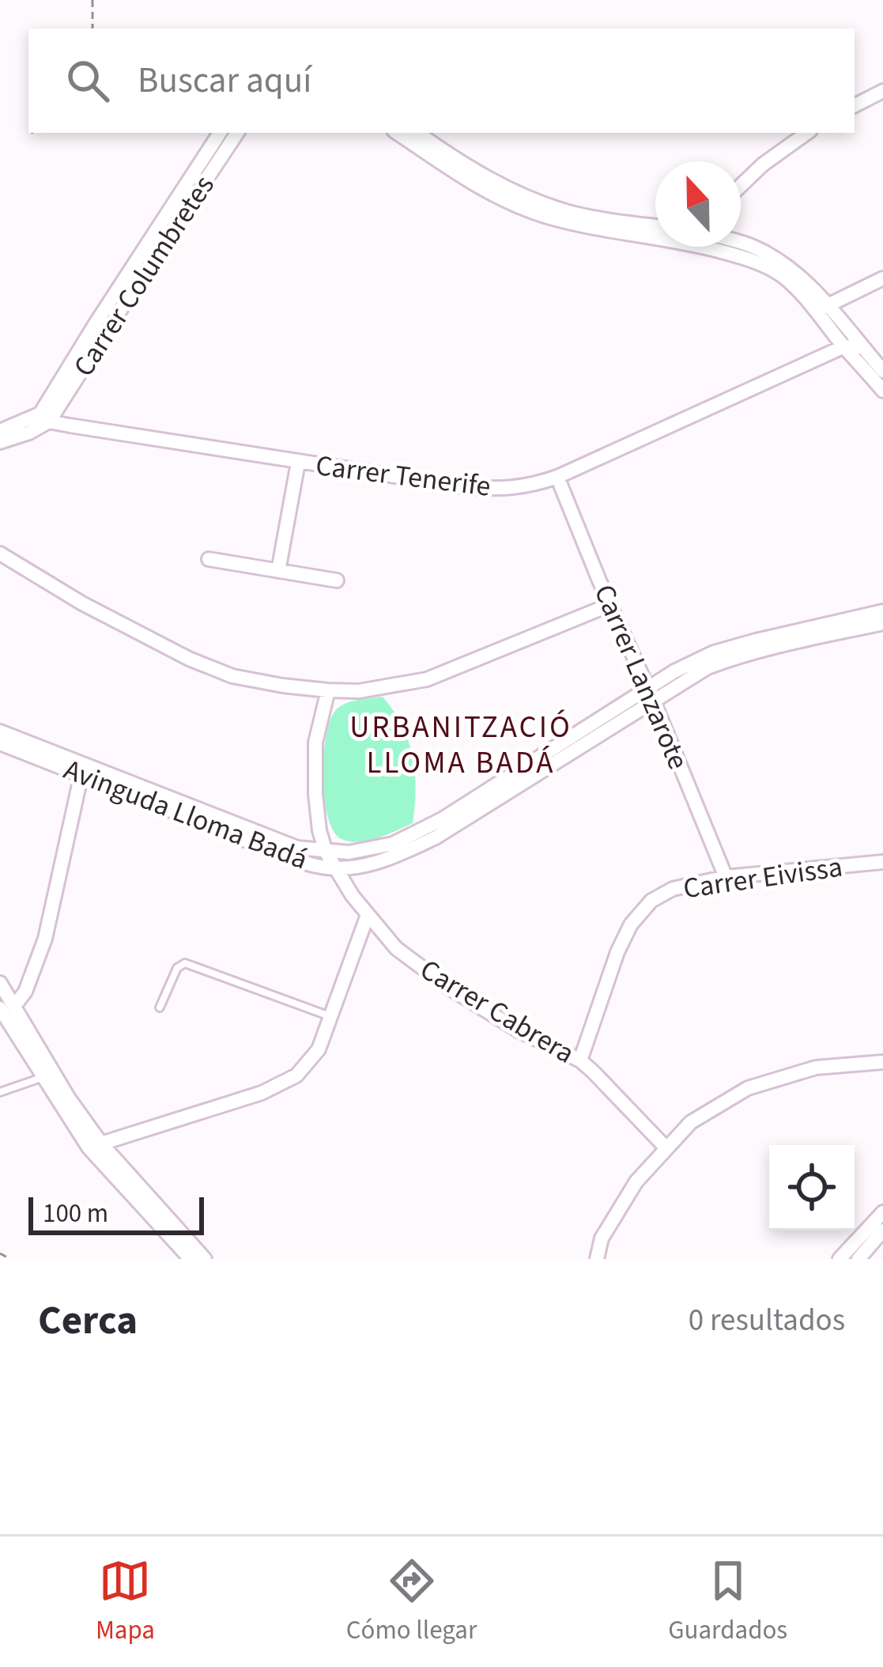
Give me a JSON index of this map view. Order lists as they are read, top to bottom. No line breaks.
{"streets":{"street":["Carrer Columbretes","Carrer Tenerife","Carrer Lanzarote","Avinguda Lloma Badá","Carrer Eivissa","Carrer Cabrera"]},"crossings":[["Carrer Columbretes","Carrer Tenerife"],["Carrer Tenerife","Carrer Lanzarote"],["Carrer Lanzarote","Avinguda Lloma Badá"],["Carrer Lanzarote","Carrer Eivissa"],["Avinguda Lloma Badá","Carrer Cabrera"],["Carrer Eivissa","Carrer Cabrera"]],"districts":["URBANITZACIÓ LLOMA BADÁ"],"scale_bar":"100 m","north":"top","page":{"search":"Buscar aquí","scale":"100 m","heading":["Cerca","0 resultados"],"nav":["Mapa","Cómo llegar","Guardados"]}}
